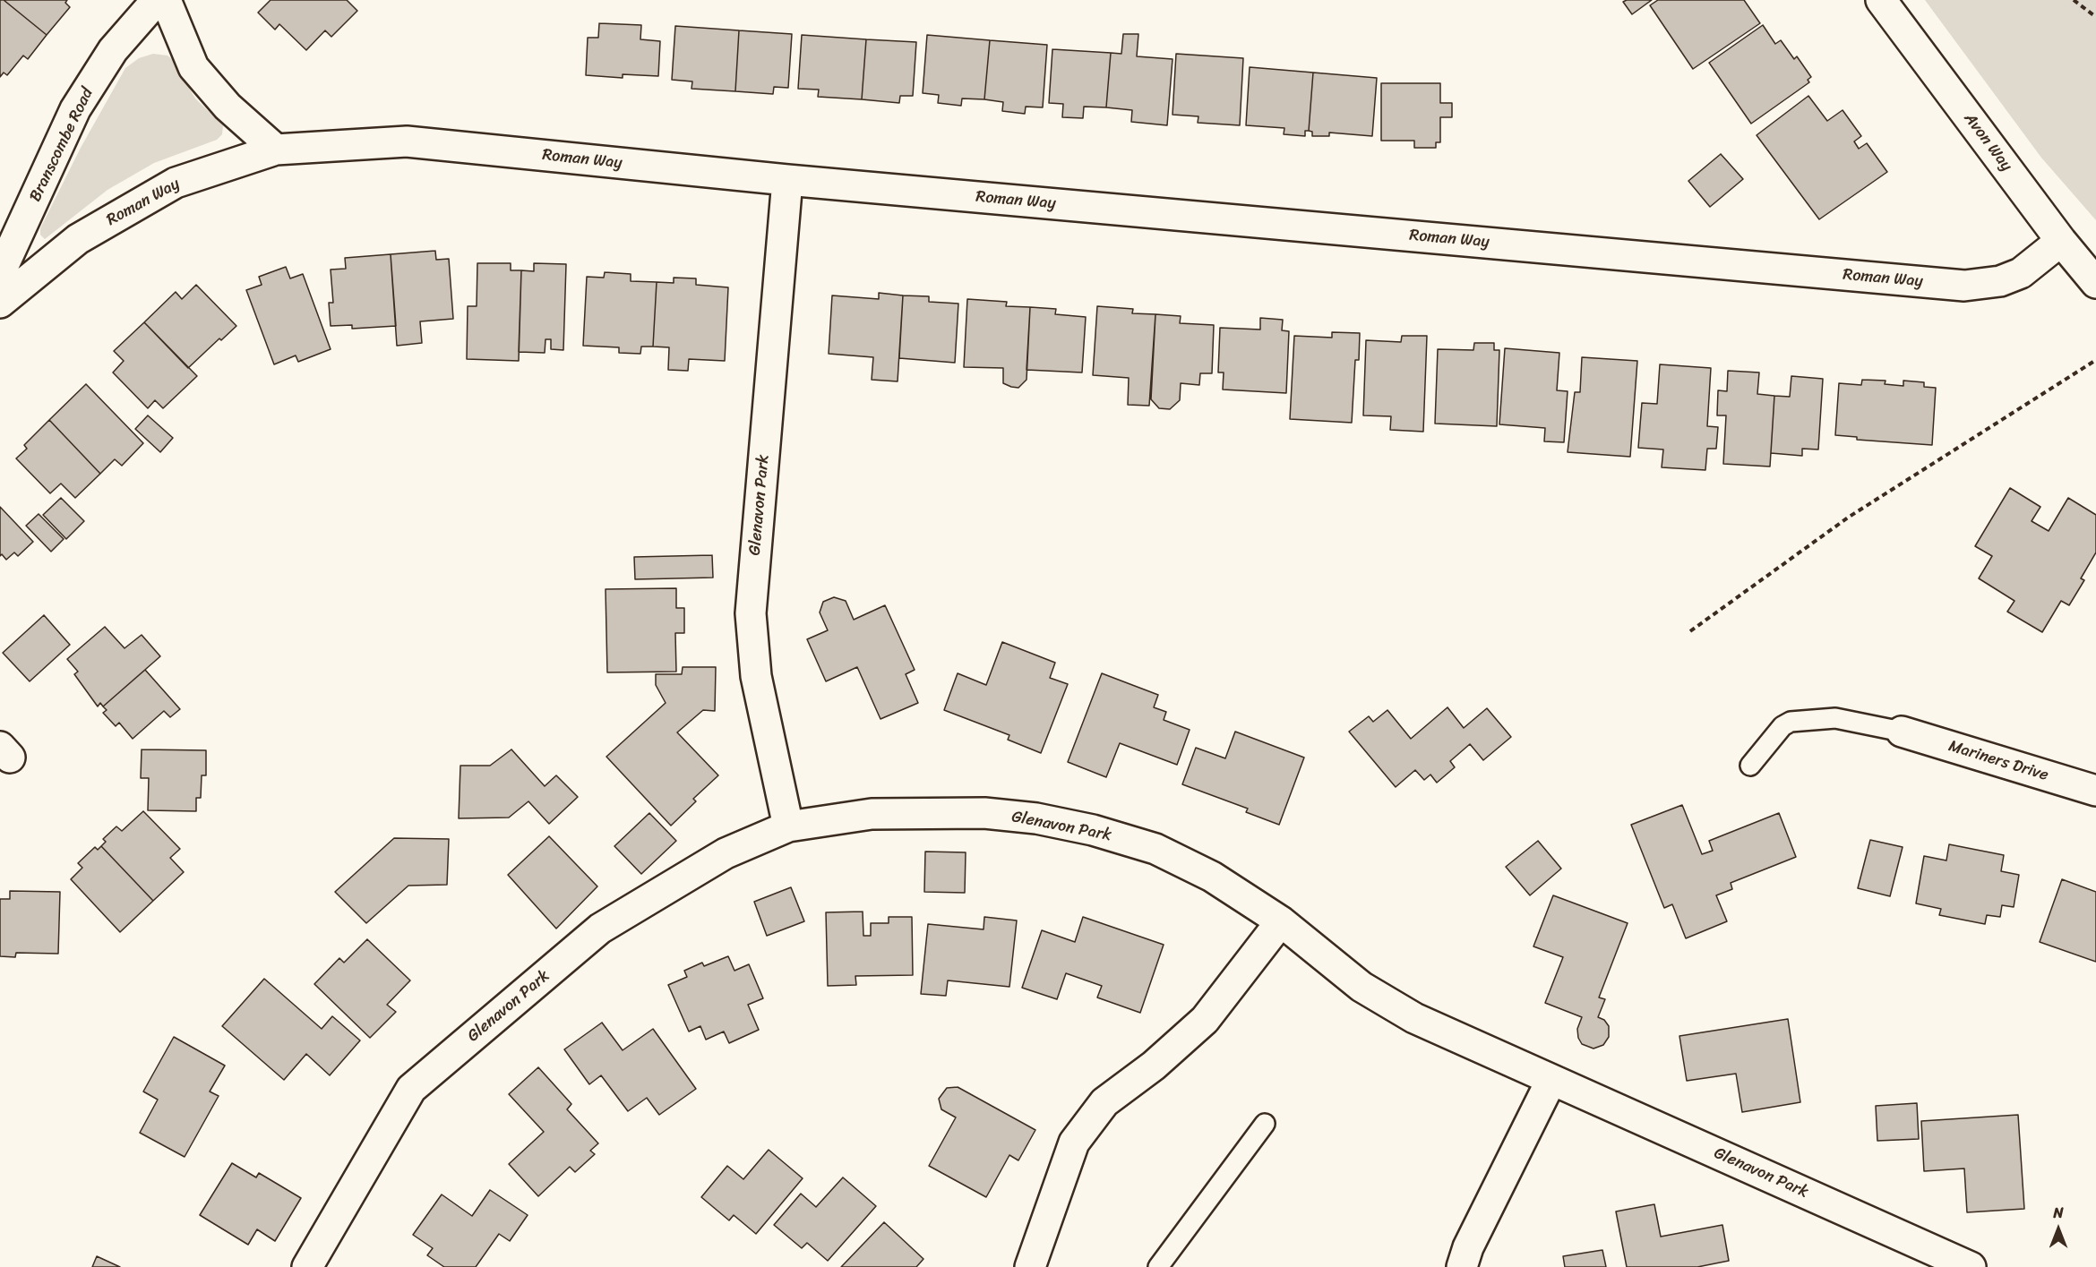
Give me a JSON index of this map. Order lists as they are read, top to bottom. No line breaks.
{"streets":{"street":["Avon Way","Branscombe Road","Roman Way","Glenavon Park","Mariners Drive"]},"crossings":[["Avon Way","Roman Way"],["Roman Way","Glenavon Park"]],"north":"top"}
